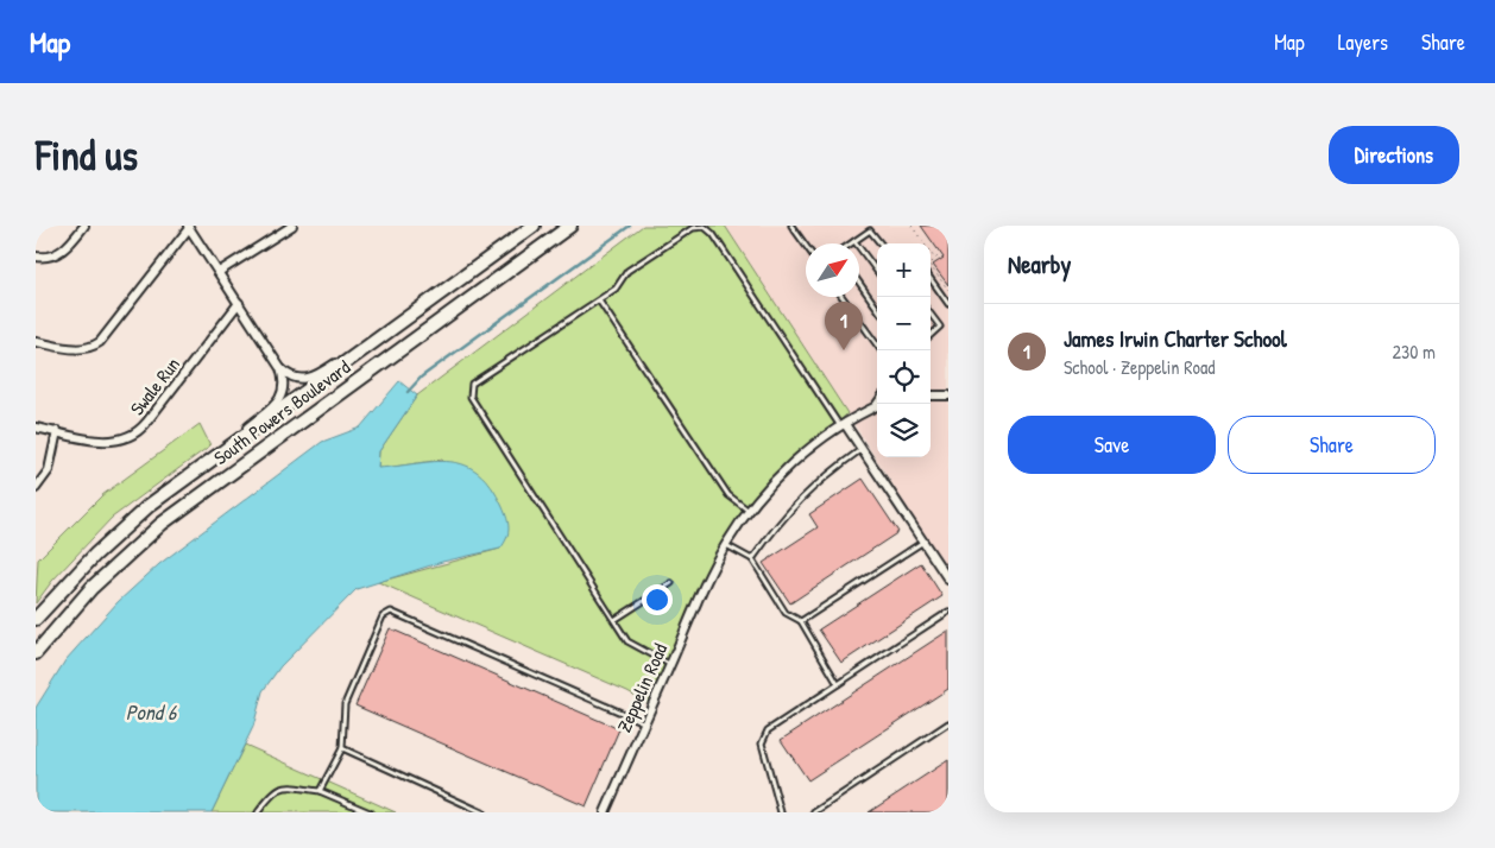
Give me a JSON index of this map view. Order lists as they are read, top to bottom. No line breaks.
{"streets":{"highway":["South Powers Boulevard"],"street":["Swale Run","Zeppelin Road"]},"water":["Pond 6"],"north":"top right","page":{"header":"Map","nav":["Map","Layers","Share"],"buttons":["Directions",["Save","Share"]],"title":"Find us","heading":"Nearby","map_buttons":["+","−"],"pins":"1","list":[{"mark":"1","name":"James Irwin Charter School","note":"School · Zeppelin Road","value":"230 m"}]}}
